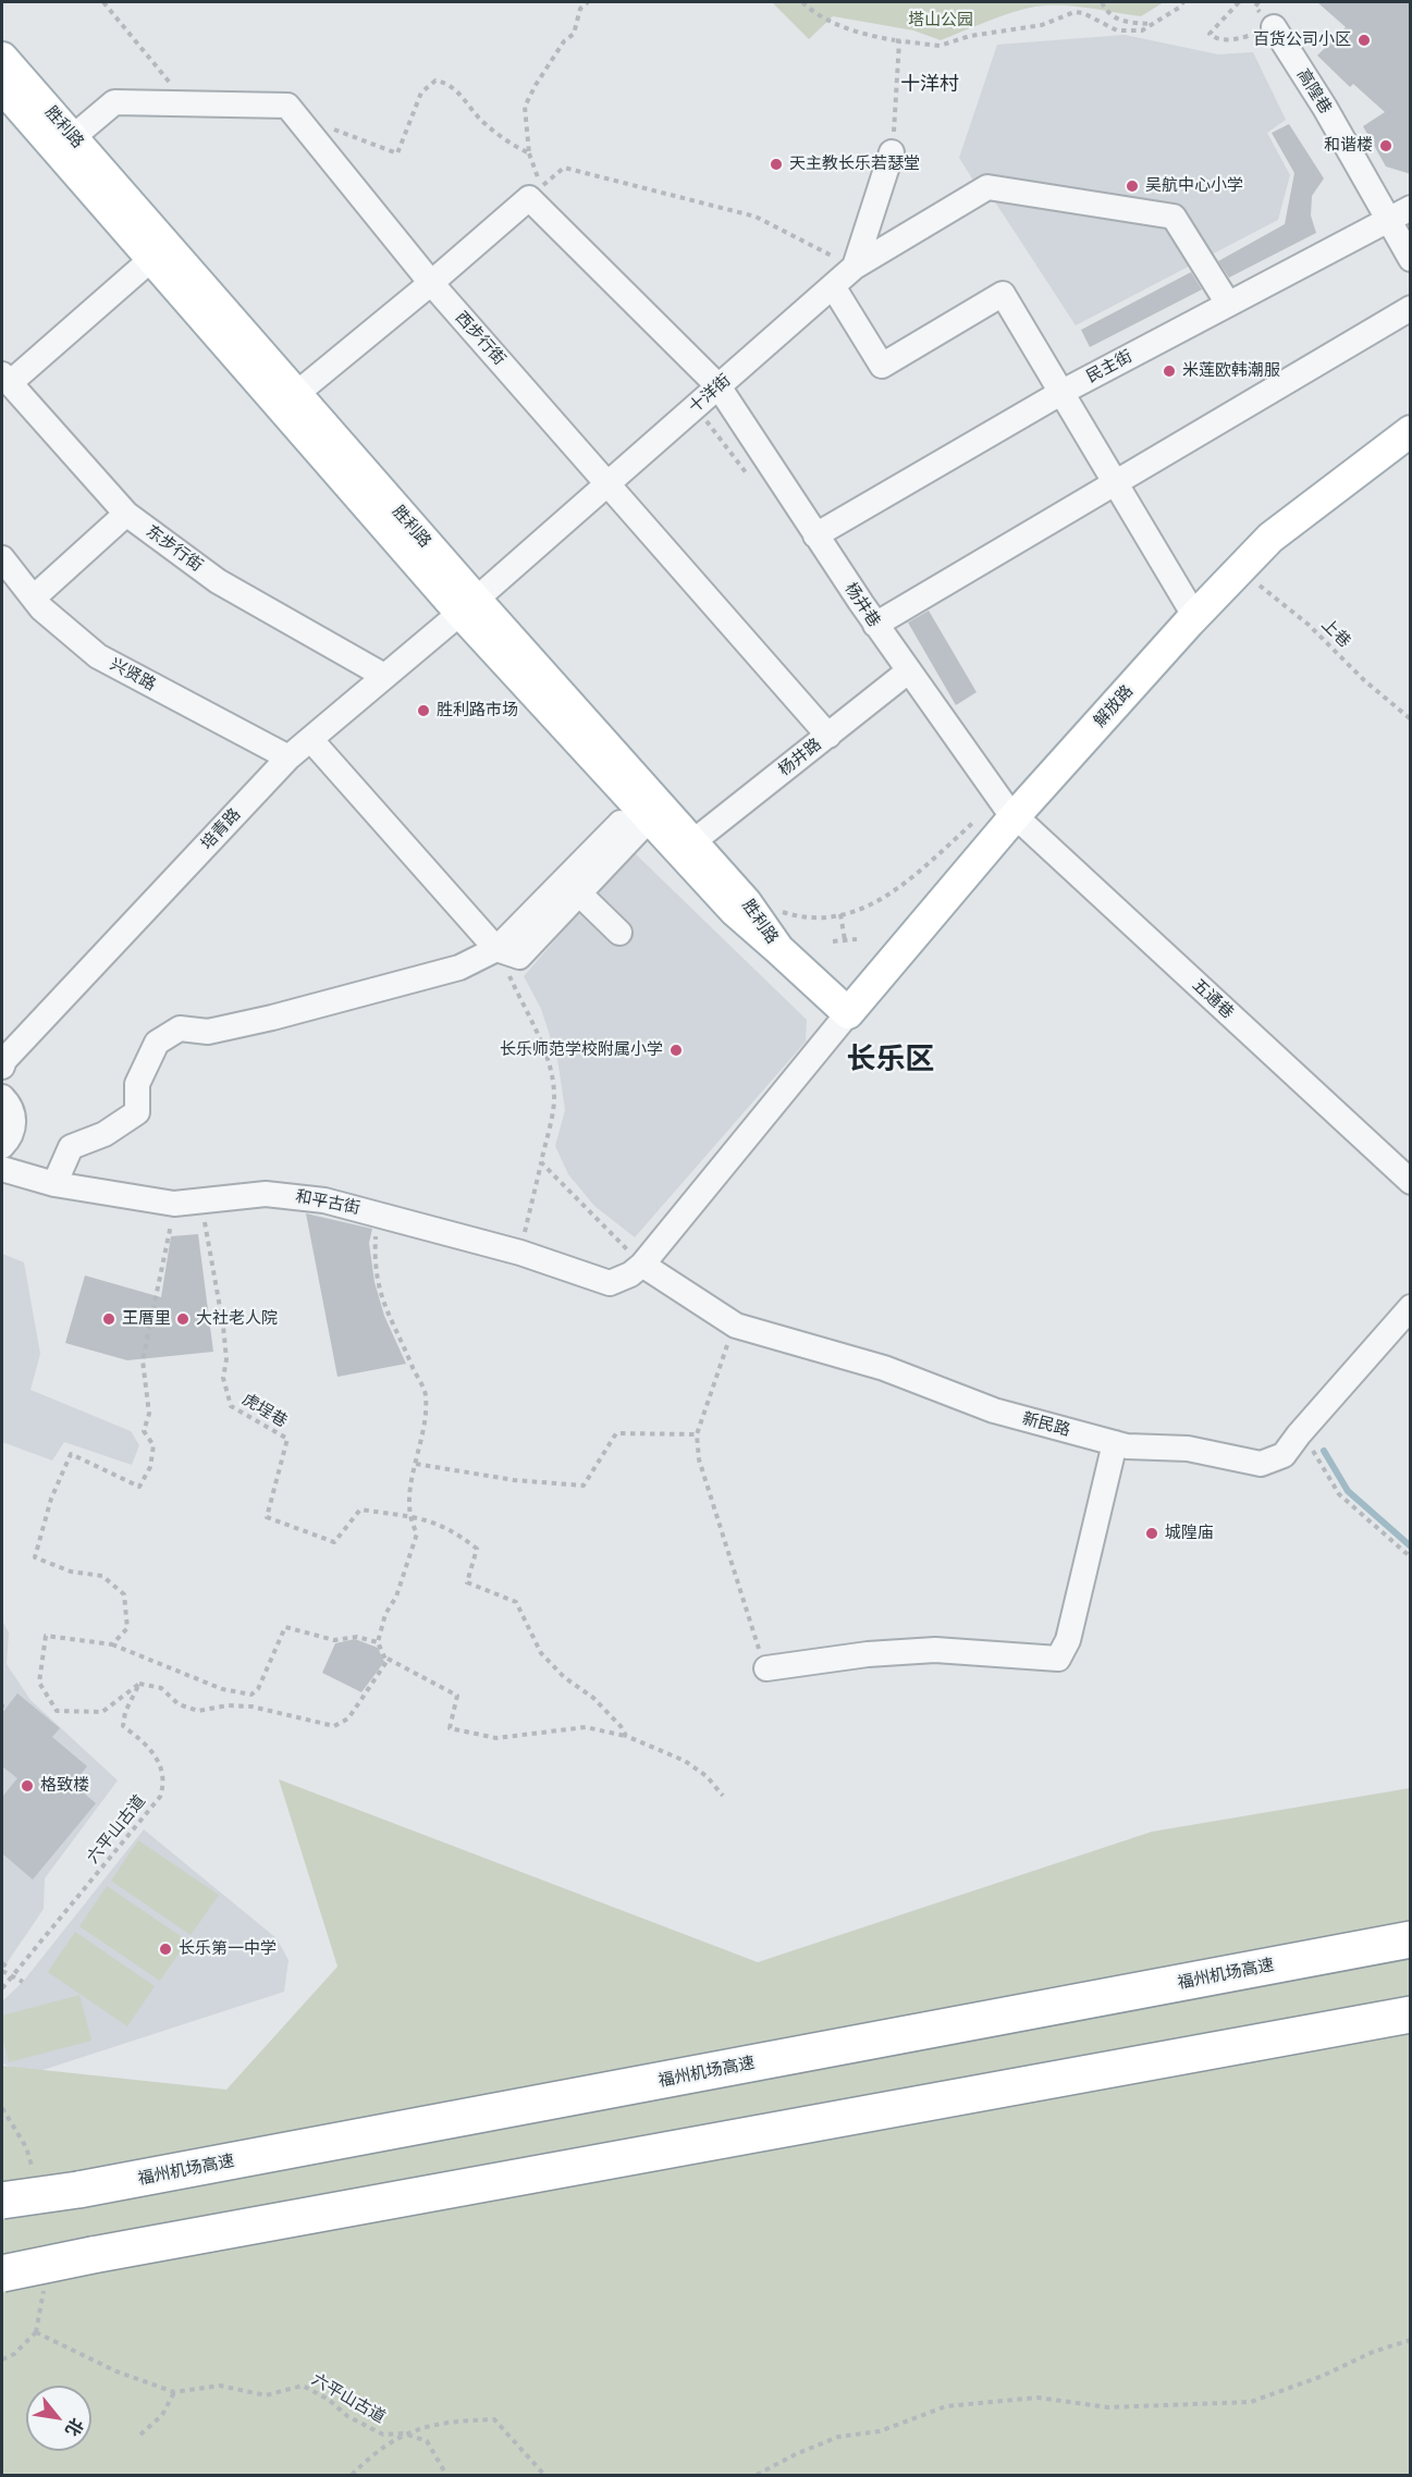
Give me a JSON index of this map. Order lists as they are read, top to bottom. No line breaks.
{"streets":{"highway":["福州机场高速"],"main road":["胜利路","解放路"],"street":["高隍巷","西步行街","民主街","十洋街","东步行街","杨井巷","兴贤路","杨井路","培青路","五通巷","和平古街","新民路"],"path":["上巷","虎埕巷","六平山古道"]},"crossings":[["高隍巷","民主街"],["胜利路","西步行街"],["胜利路","十洋街"],["胜利路","杨井路"],["胜利路","培青路"],["西步行街","十洋街"],["西步行街","杨井路"],["民主街","十洋街"],["民主街","杨井巷"],["十洋街","杨井巷"],["十洋街","培青路"],["东步行街","培青路"],["杨井巷","解放路"],["杨井巷","杨井路"],["杨井巷","五通巷"],["上巷","解放路"],["兴贤路","培青路"],["解放路","五通巷"],["解放路","和平古街"],["和平古街","虎埕巷"],["和平古街","新民路"]],"districts":["十洋村","长乐区"],"parks":["塔山公园"],"places":["百货公司小区","和谐楼","天主教长乐若瑟堂","吴航中心小学","米莲欧韩潮服","胜利路市场","长乐师范学校附属小学","王厝里","大社老人院","城隍庙","格致楼","长乐第一中学"],"north":"bottom right"}
